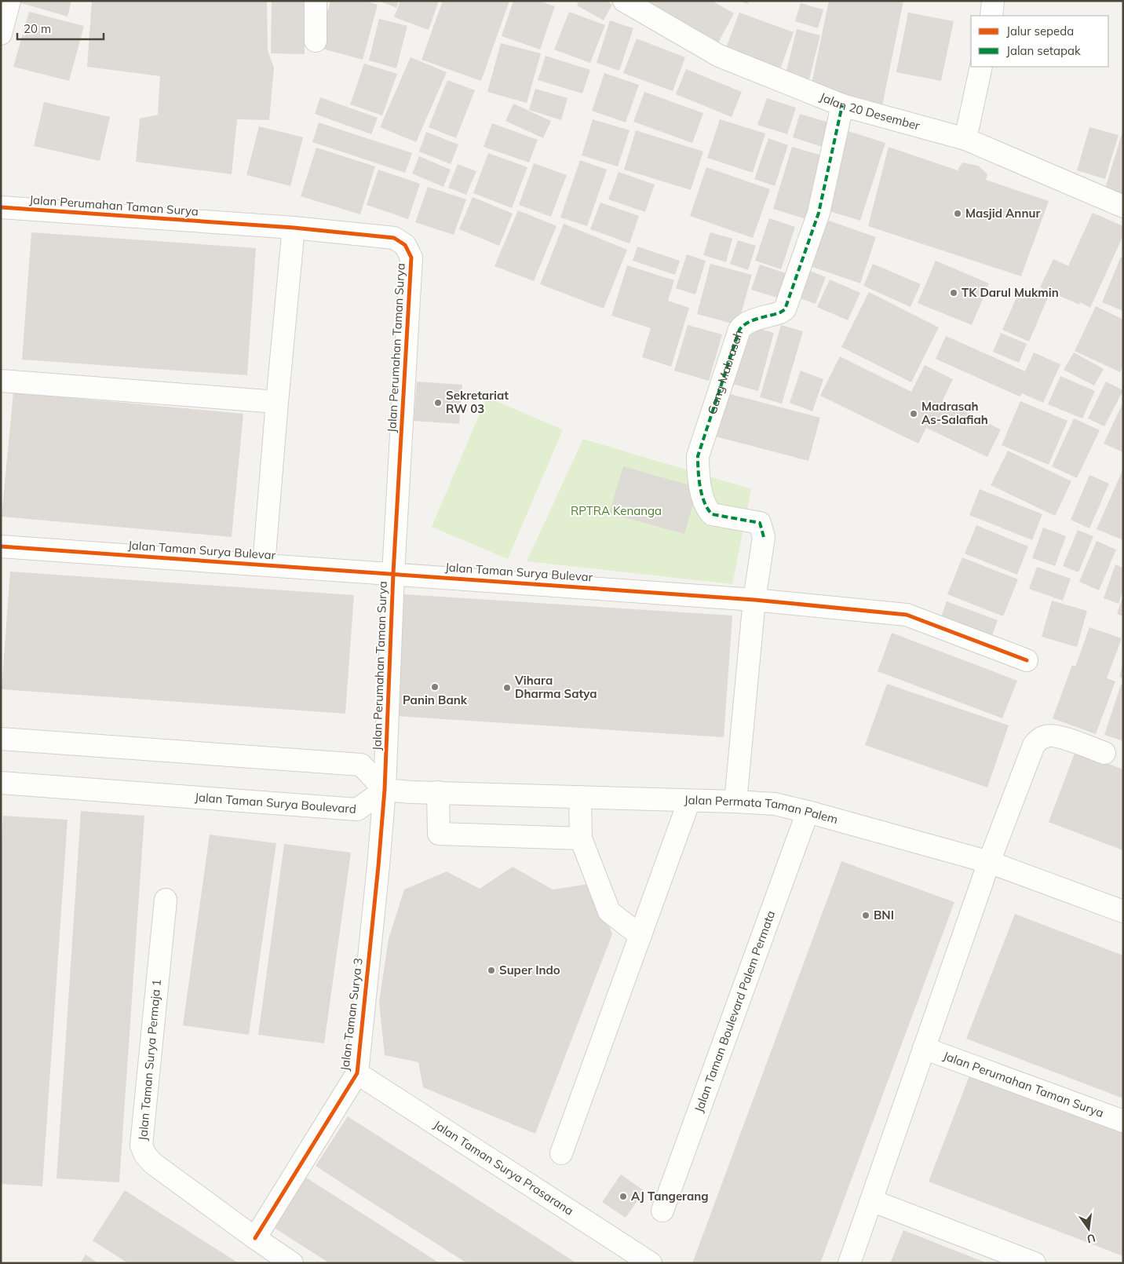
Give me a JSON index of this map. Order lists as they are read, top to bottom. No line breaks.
{"streets":{"street":["Jalan 20 Desember","Jalan Perumahan Taman Surya","Gang Mabrasah","Jalan Taman Surya Bulevar","Jalan Taman Surya Boulevard","Jalan Permata Taman Palem","Jalan Taman Boulevard Palem Permata","Jalan Taman Surya 3","Jalan Taman Surya Permaja 1","Jalan Taman Surya Prasarana"]},"crossings":[["Jalan 20 Desember","Gang Mabrasah"],["Jalan Perumahan Taman Surya","Jalan Taman Surya Bulevar"],["Jalan Perumahan Taman Surya","Jalan Taman Surya Boulevard"],["Jalan Perumahan Taman Surya","Jalan Permata Taman Palem"],["Jalan Perumahan Taman Surya","Jalan Taman Surya 3"],["Gang Mabrasah","Jalan Taman Surya Bulevar"],["Jalan Taman Surya Boulevard","Jalan Permata Taman Palem"],["Jalan Taman Surya Boulevard","Jalan Taman Surya 3"],["Jalan Permata Taman Palem","Jalan Taman Boulevard Palem Permata"],["Jalan Permata Taman Palem","Jalan Taman Surya 3"],["Jalan Taman Surya 3","Jalan Taman Surya Permaja 1"],["Jalan Taman Surya 3","Jalan Taman Surya Prasarana"]],"parks":["RPTRA Kenanga"],"places":["Masjid Annur","TK Darul Mukmin","Sekretariat RW 03","Madrasah As-Salafiah","Panin Bank","Vihara Dharma Satya","BNI","Super Indo","AJ Tangerang"],"legend":["Jalur sepeda","Jalan setapak"],"scale_bar":"20 m","north":"bottom"}
